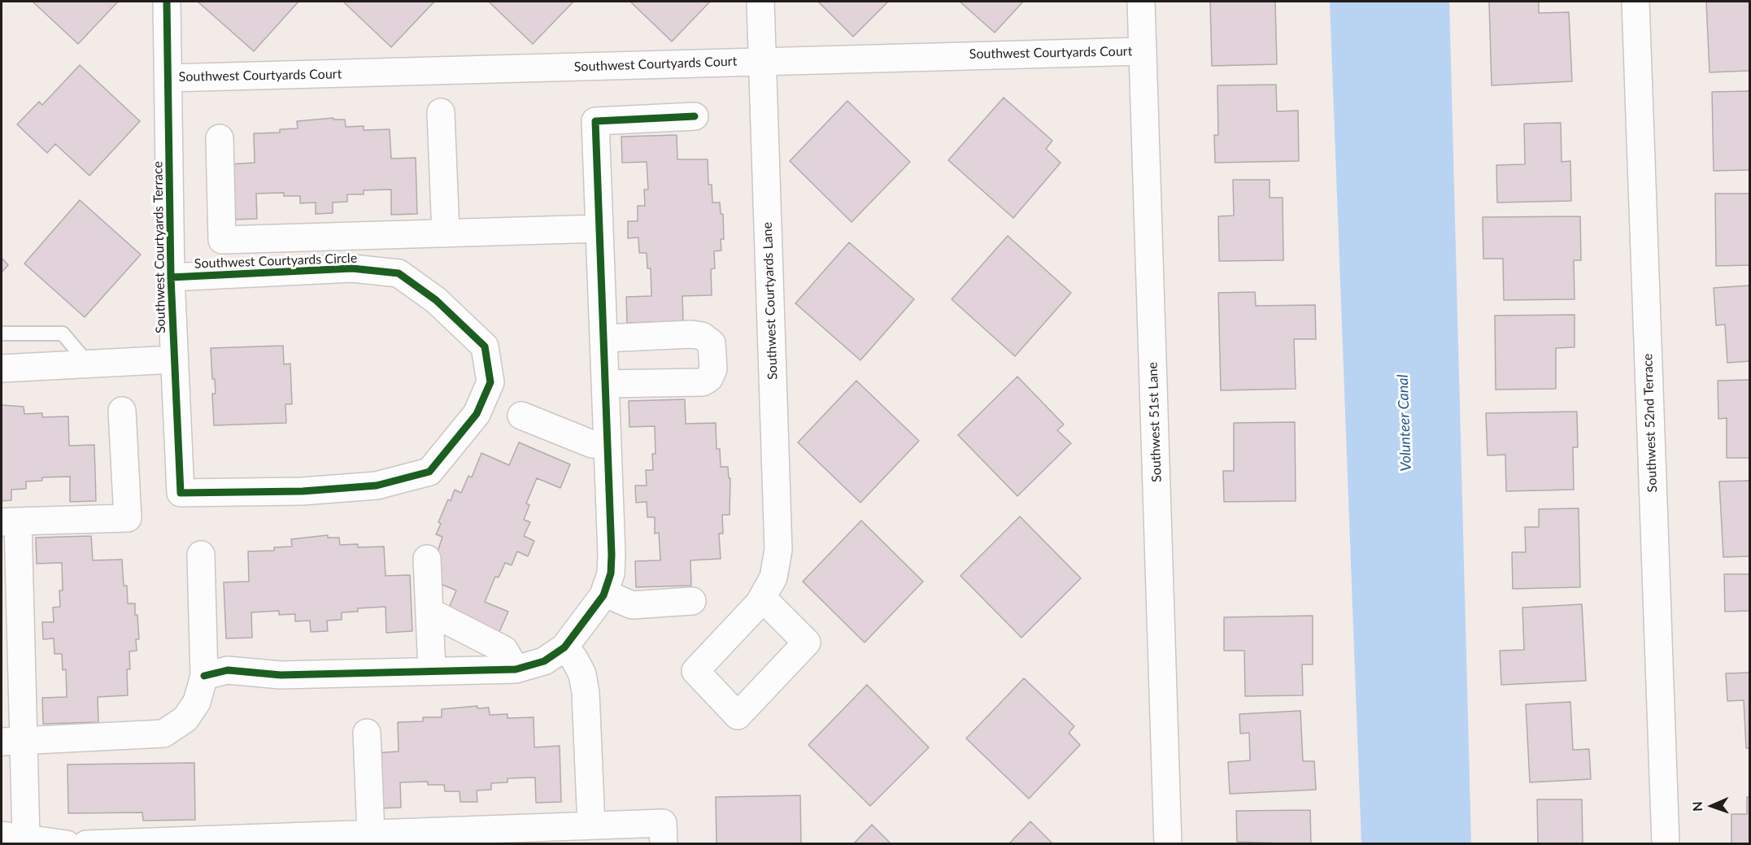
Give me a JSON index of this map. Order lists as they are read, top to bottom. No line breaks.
{"streets":{"street":["Southwest Courtyards Court","Southwest Courtyards Terrace","Southwest Courtyards Circle","Southwest Courtyards Lane","Southwest 51st Lane","Southwest 52nd Terrace"]},"crossings":[["Southwest Courtyards Court","Southwest Courtyards Terrace"],["Southwest Courtyards Court","Southwest Courtyards Lane"],["Southwest Courtyards Court","Southwest 51st Lane"],["Southwest Courtyards Terrace","Southwest Courtyards Circle"]],"water":["Volunteer Canal"],"north":"left"}
